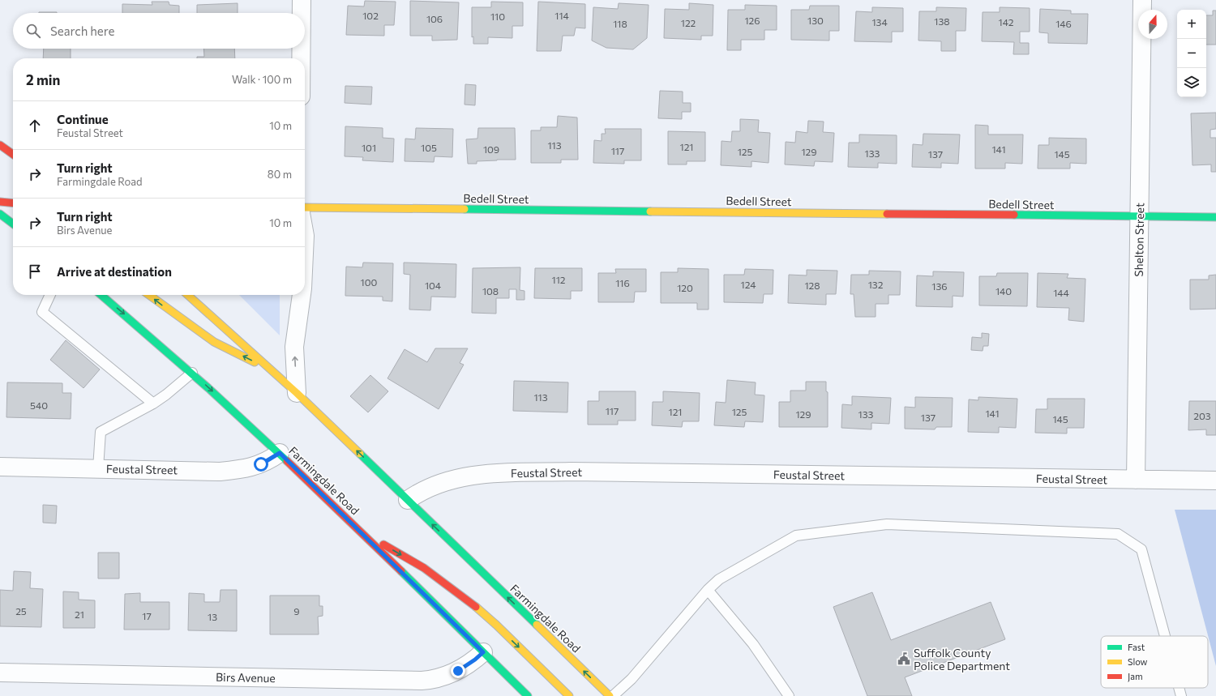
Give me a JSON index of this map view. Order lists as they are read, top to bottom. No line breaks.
{"streets":{"main road":["Bedell Street","Farmingdale Road"],"street":["Shelton Street","Feustal Street","Birs Avenue"]},"crossings":[["Bedell Street","Shelton Street"],["Shelton Street","Feustal Street"],["Feustal Street","Farmingdale Road"],["Farmingdale Road","Birs Avenue"]],"places":{"public building":["Suffolk County Police Department"]},"house_numbers":["102","114","110","106","126","130","138","134","142","122","118","146","113","121","101","105","109","141","117","125","129","133","137","145","112","100","116","124","132","104","128","136","120","108","140","144","113","540","117","121","125","141","129","133","203","137","145","25","9","21","17","13"],"legend":["Fast","Slow","Jam"],"north":"top","page":{"map_buttons":["+","−"],"search":"Search here","heading":["2 min","Walk · 100 m"],"list":[["Continue","Feustal Street","10 m"],["Turn right","Farmingdale Road","80 m"],["Turn right","Birs Avenue","10 m"],"Arrive at destination"]}}
